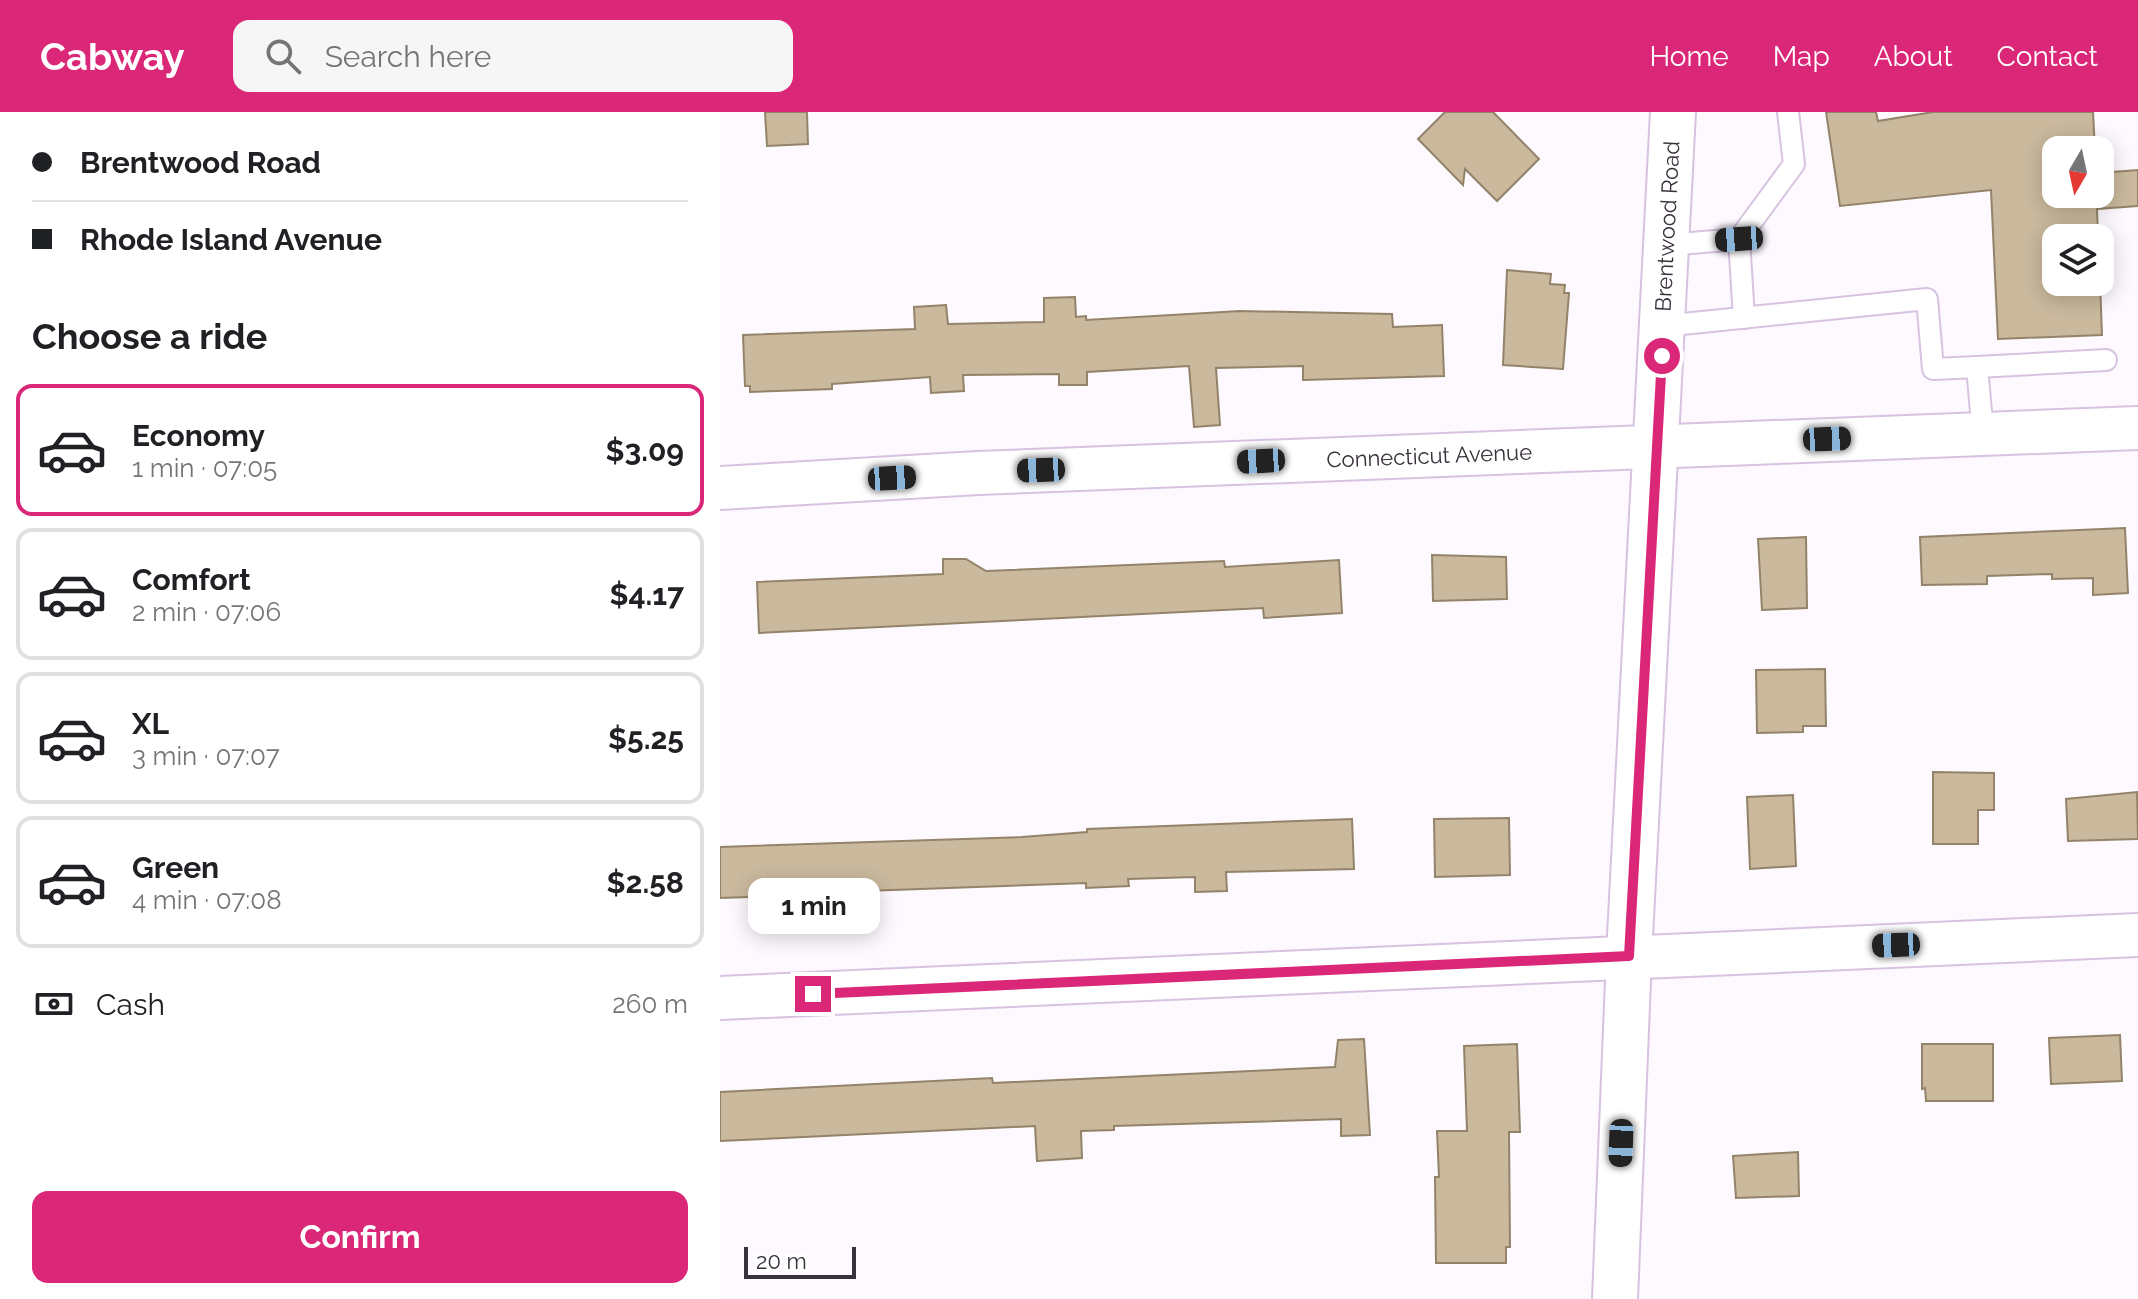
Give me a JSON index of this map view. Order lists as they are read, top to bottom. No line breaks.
{"streets":{"street":["Brentwood Road","Connecticut Avenue"]},"crossings":[["Brentwood Road","Connecticut Avenue"]],"scale_bar":"20 m","north":"bottom","page":{"header":"Cabway","search":"Search here","nav":["Home","Map","About","Contact"],"banner":["Brentwood Road","Rhode Island Avenue"],"heading":"Choose a ride","list":[{"name":"Economy","note":"1 min · 07:05","value":"$3.09"},{"name":"Comfort","note":"2 min · 07:06","value":"$4.17"},{"name":"XL","note":"3 min · 07:07","value":"$5.25"},{"name":"Green","note":"4 min · 07:08","value":"$2.58"}],"bubble":"1 min","pay":["Cash","260 m"],"buttons":"Confirm","scale":"20 m"}}
